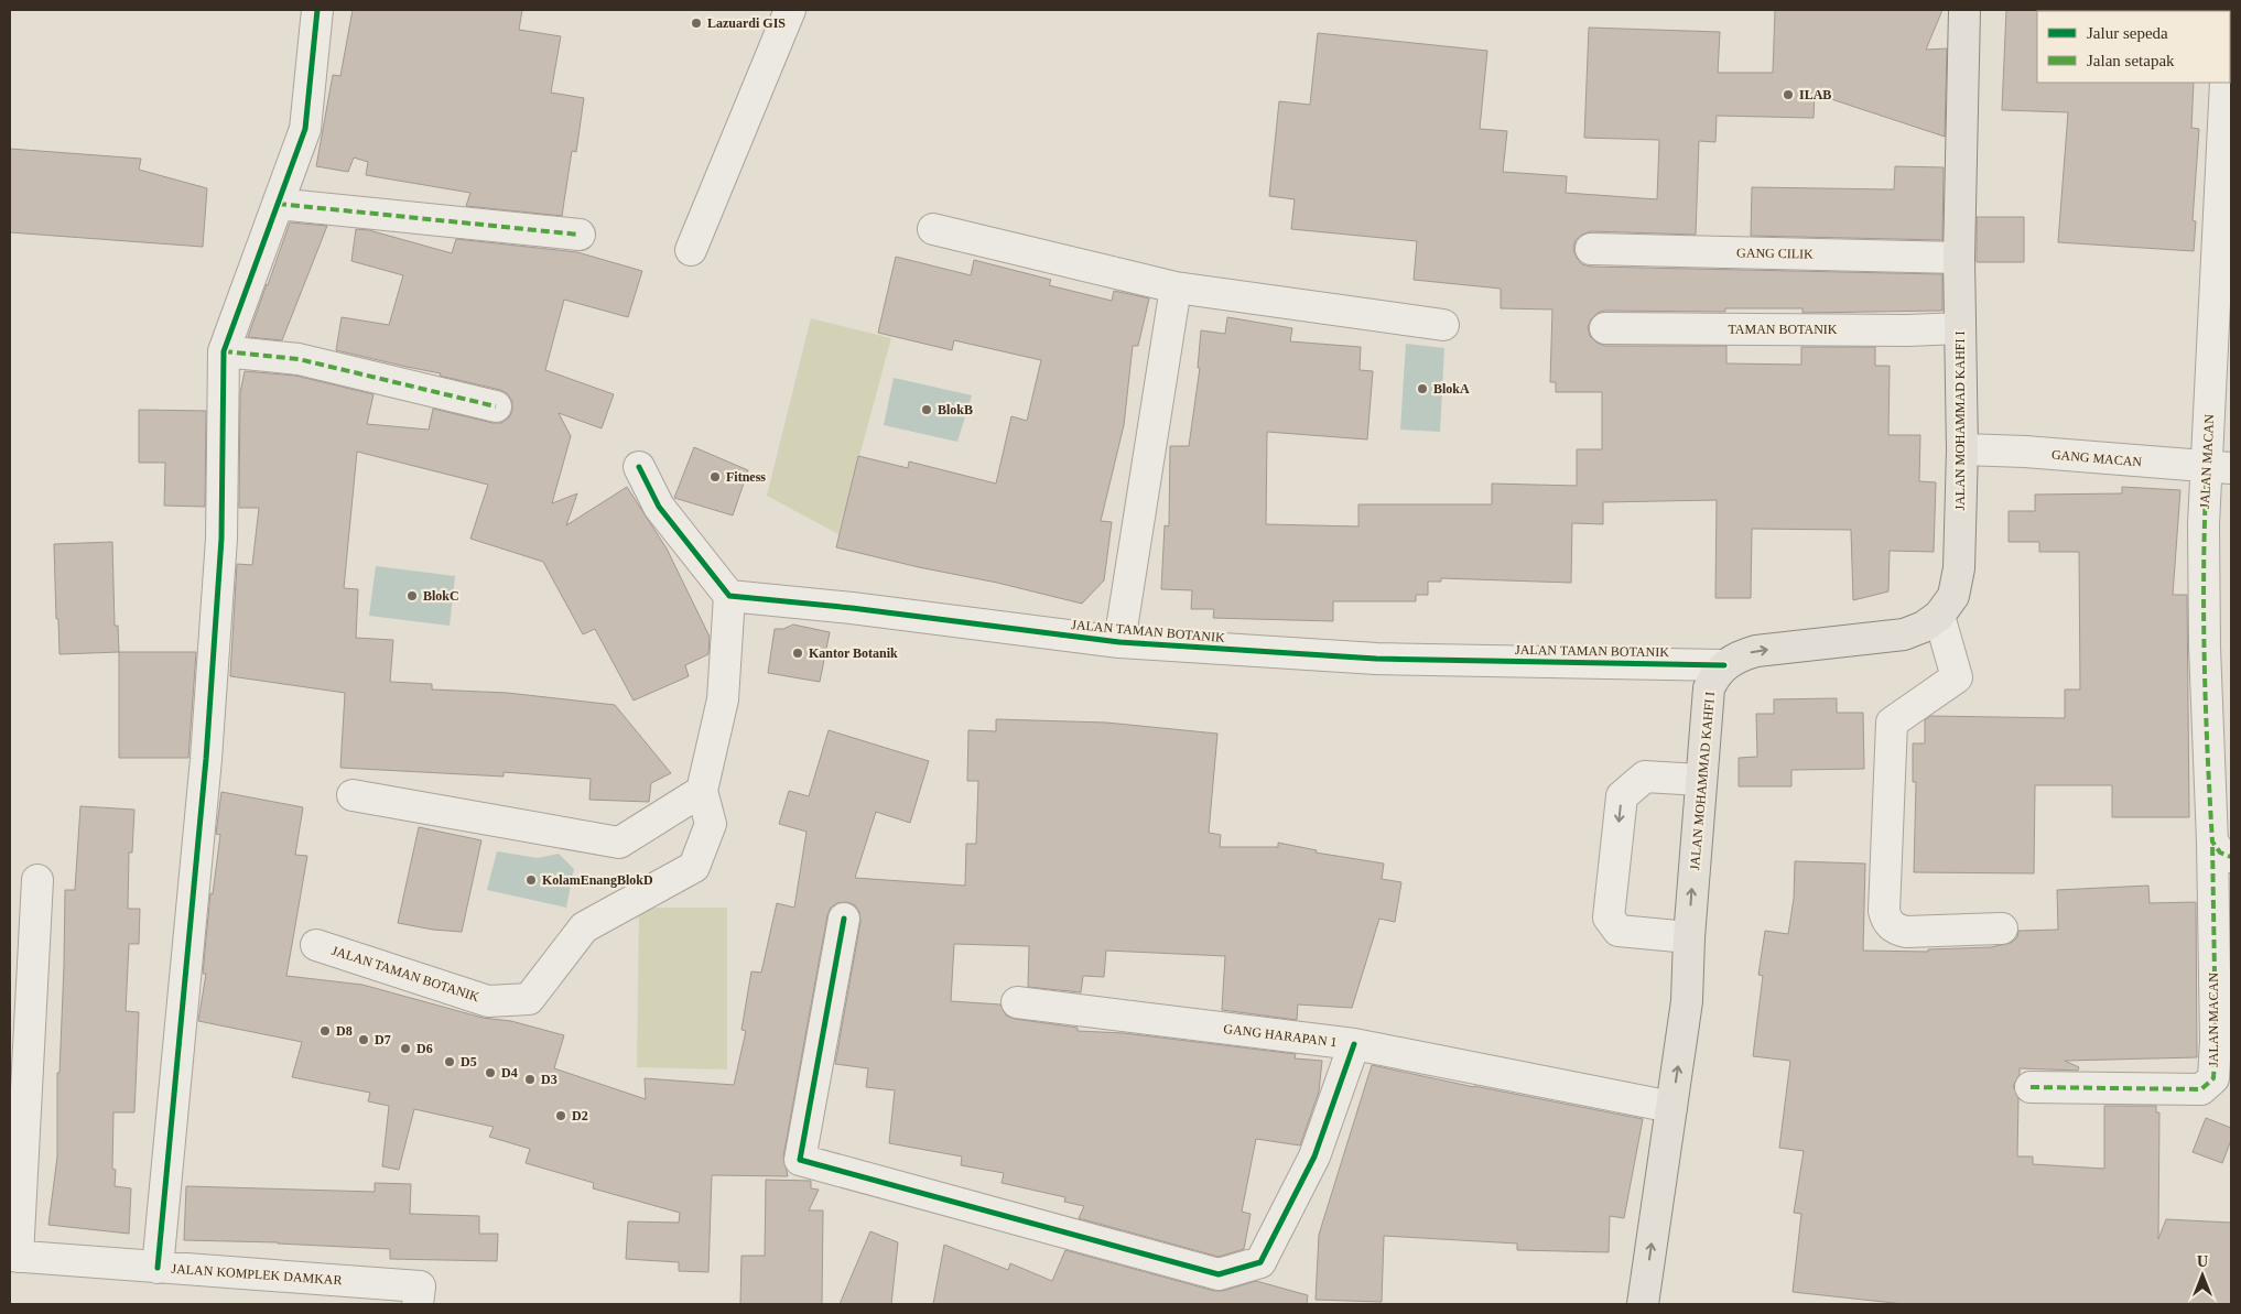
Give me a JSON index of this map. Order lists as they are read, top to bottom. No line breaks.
{"streets":{"main road":["JALAN MOHAMMAD KAHFI I"],"street":["GANG CILIK","TAMAN BOTANIK","GANG MACAN","JALAN MACAN","JALAN TAMAN BOTANIK","GANG HARAPAN 1","JALAN KOMPLEK DAMKAR"]},"crossings":[["GANG CILIK","JALAN MOHAMMAD KAHFI I"],["TAMAN BOTANIK","JALAN MOHAMMAD KAHFI I"],["JALAN MOHAMMAD KAHFI I","GANG MACAN"],["JALAN MOHAMMAD KAHFI I","JALAN TAMAN BOTANIK"],["JALAN MOHAMMAD KAHFI I","GANG HARAPAN 1"],["GANG MACAN","JALAN MACAN"]],"one_way":["JALAN MOHAMMAD KAHFI I"],"places":["Lazuardi GIS","ILAB","BlokA","BlokB","Fitness","BlokC","Kantor Botanik","KolamEnangBlokD","D8","D7","D6","D5","D4","D3","D2"],"legend":["Jalur sepeda","Jalan setapak"],"north":"top"}
